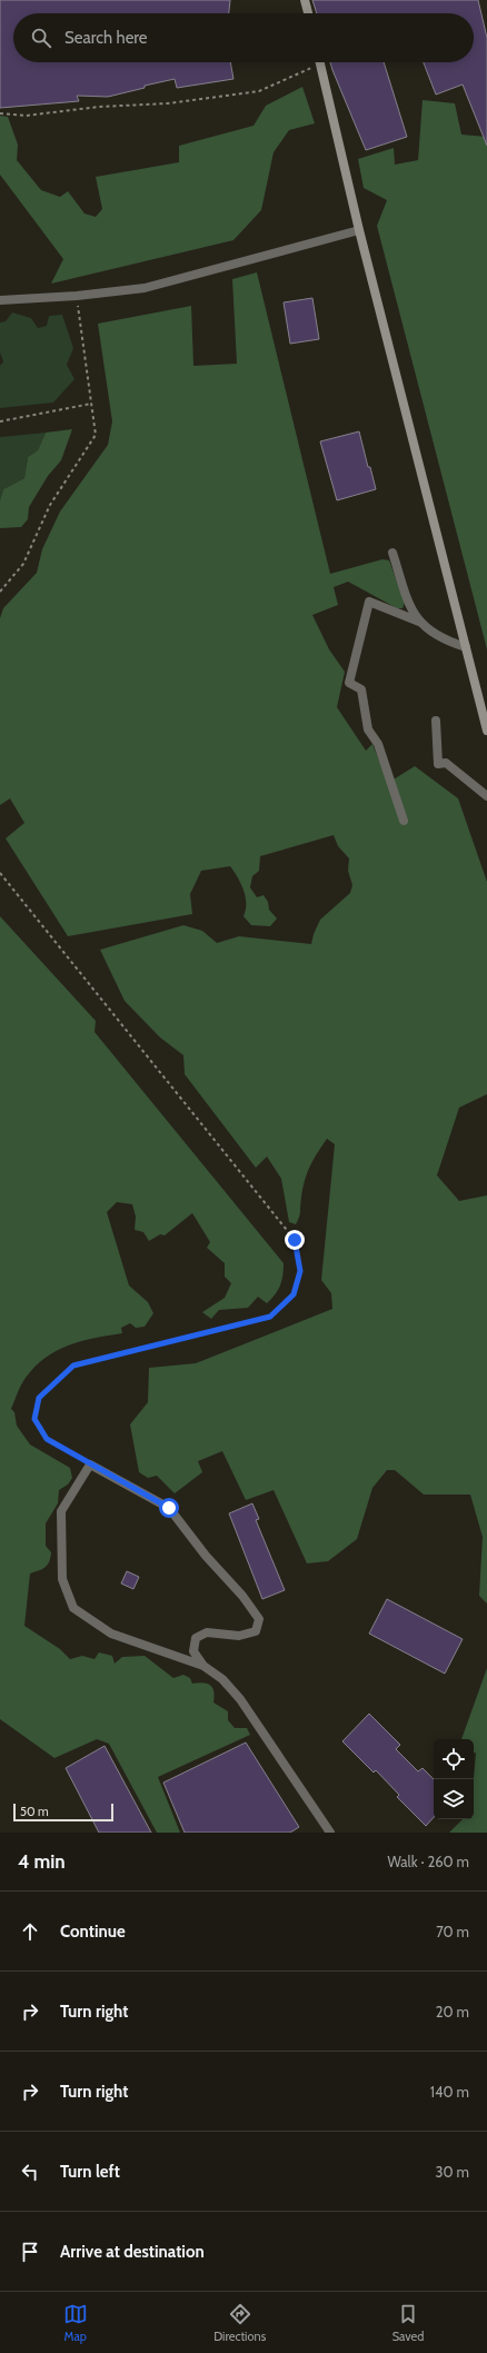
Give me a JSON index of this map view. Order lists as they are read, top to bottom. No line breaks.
{"scale_bar":"50 m","page":{"search":"Search here","scale":"50 m","heading":["4 min","Walk · 260 m"],"list":[["Continue","70 m"],["Turn right","20 m"],["Turn right","140 m"],["Turn left","30 m"],"Arrive at destination"],"nav":["Map","Directions","Saved"]}}
